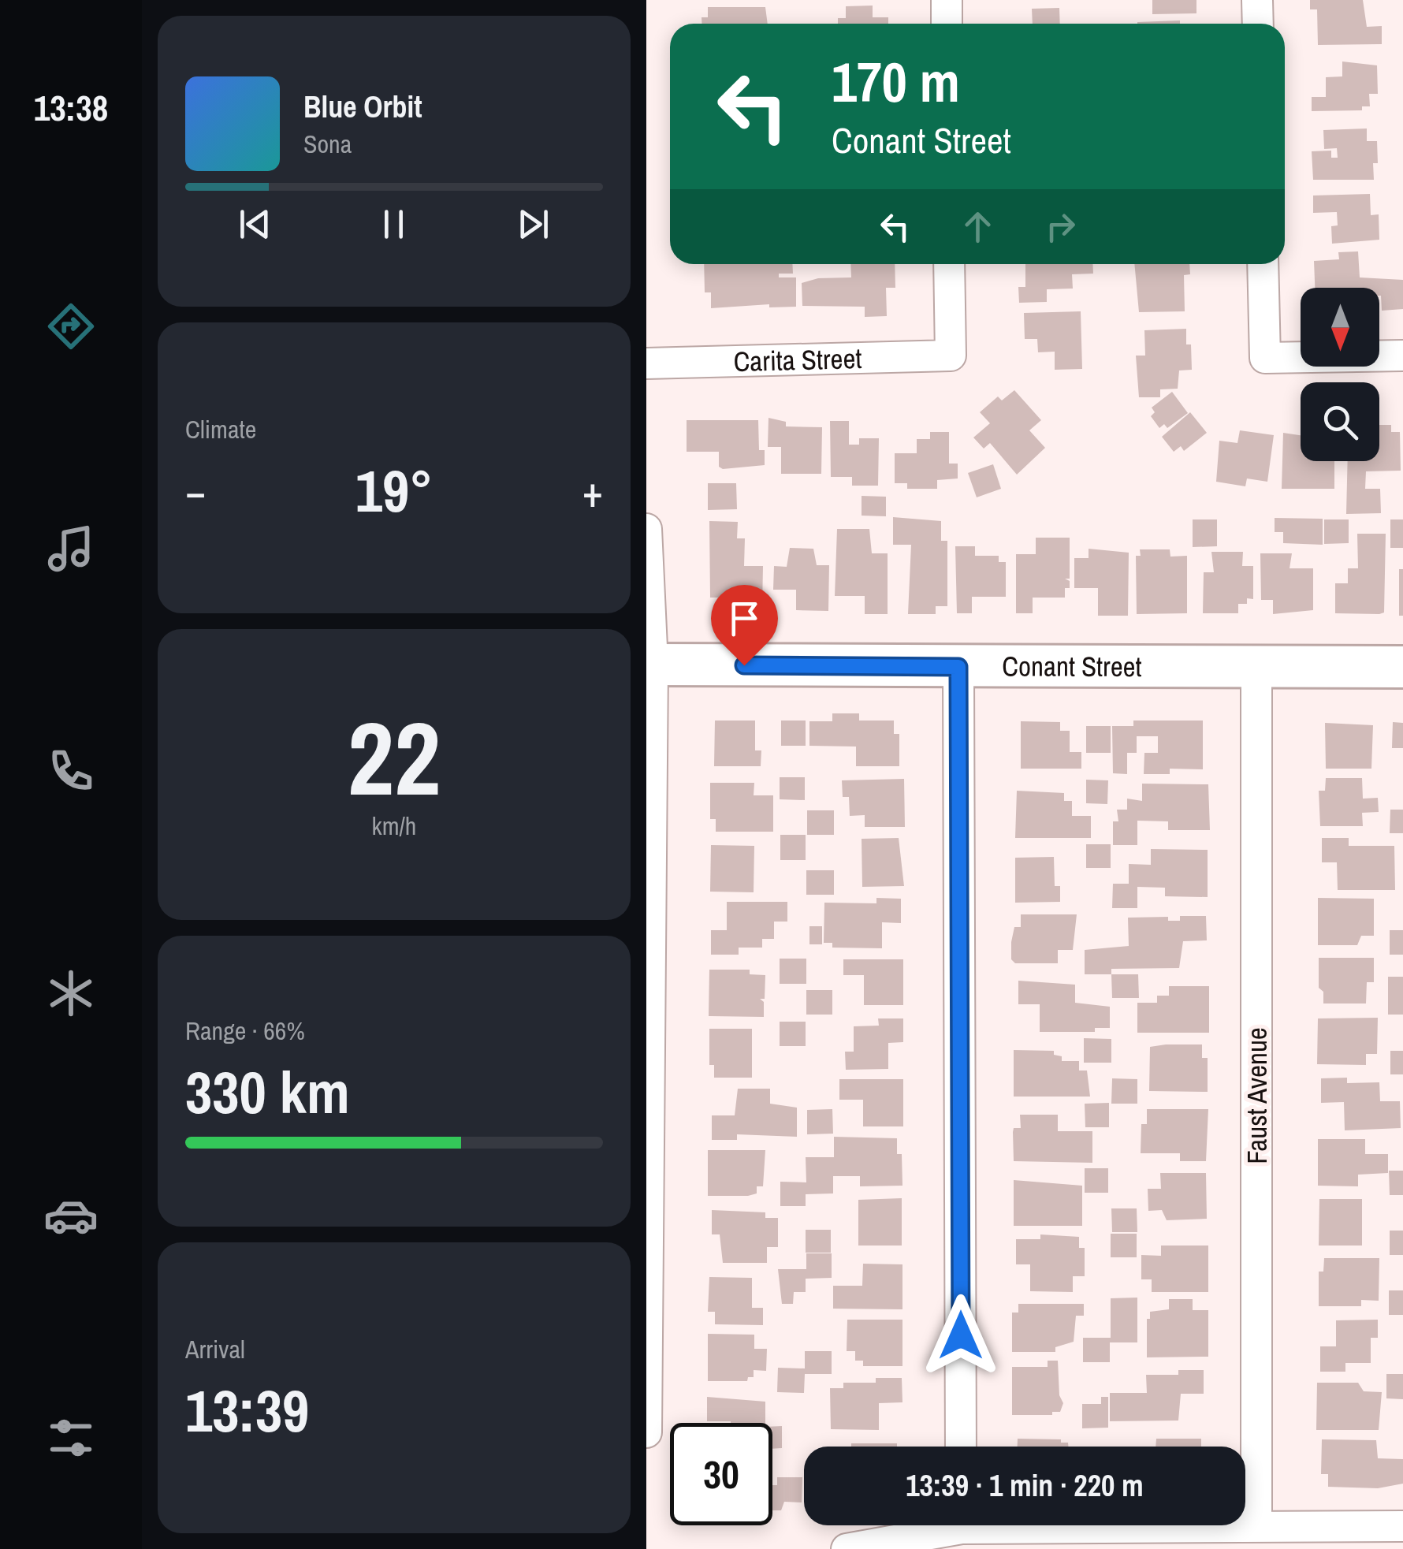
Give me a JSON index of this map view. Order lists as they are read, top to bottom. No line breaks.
{"streets":{"street":["Carita Street","Conant Street","Faust Avenue"]},"crossings":[["Conant Street","Faust Avenue"]],"north":"bottom","page":{"tabs":"13:38","turn":["170 m","Conant Street"],"song":["Blue Orbit","Sona"],"tile":["Climate",["22","km/h"],["Range · 66%","330 km"],["Arrival","13:39"]],"heat":["−","19°","+"],"limit":"30","trip":"13:39 · 1 min · 220 m"}}
